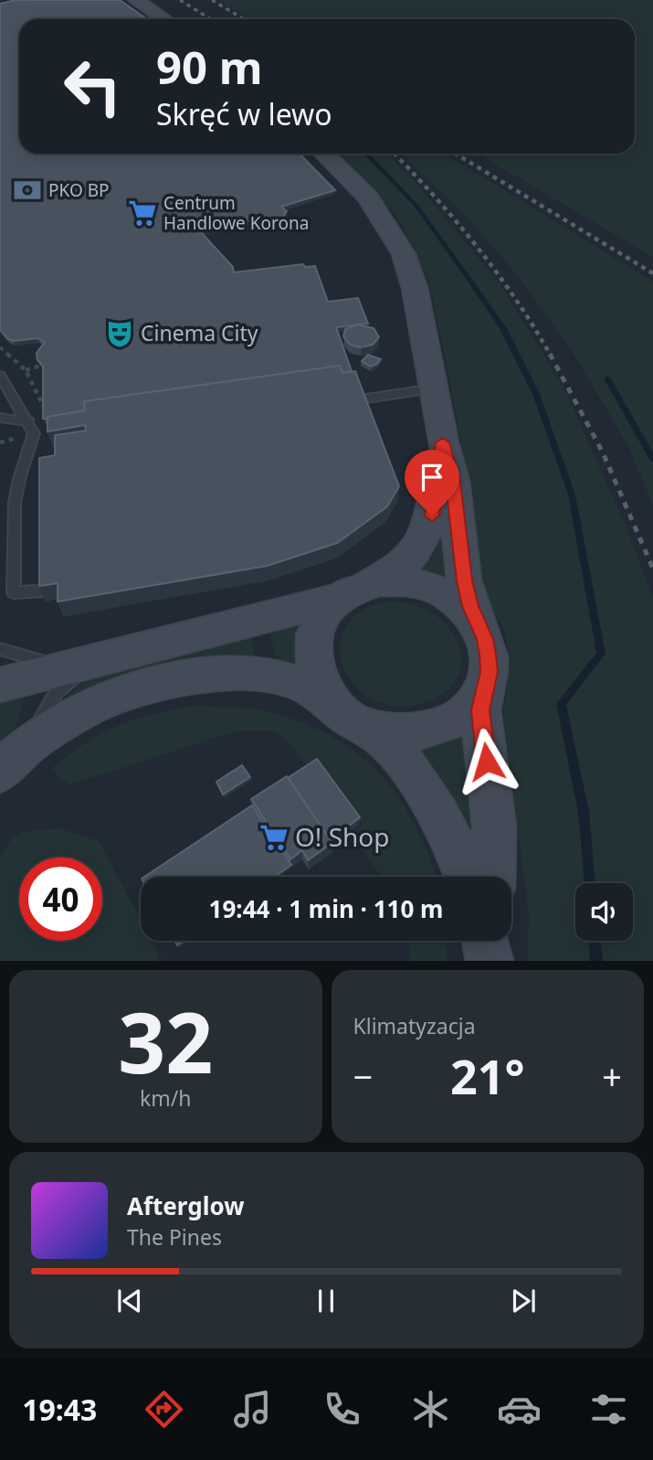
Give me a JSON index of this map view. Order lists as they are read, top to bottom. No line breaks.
{"places":{"bank":["PKO BP"],"supermarket":["Centrum Handlowe Korona","O! Shop"],"theatre":["Cinema City"]},"page":{"turn":["90 m","Skręć w lewo"],"limit":"40","trip":"19:44 · 1 min · 110 m","tile":[["32","km/h"],"Klimatyzacja"],"heat":["−","21°","+"],"song":["Afterglow","The Pines"],"tabs":"19:43"}}
